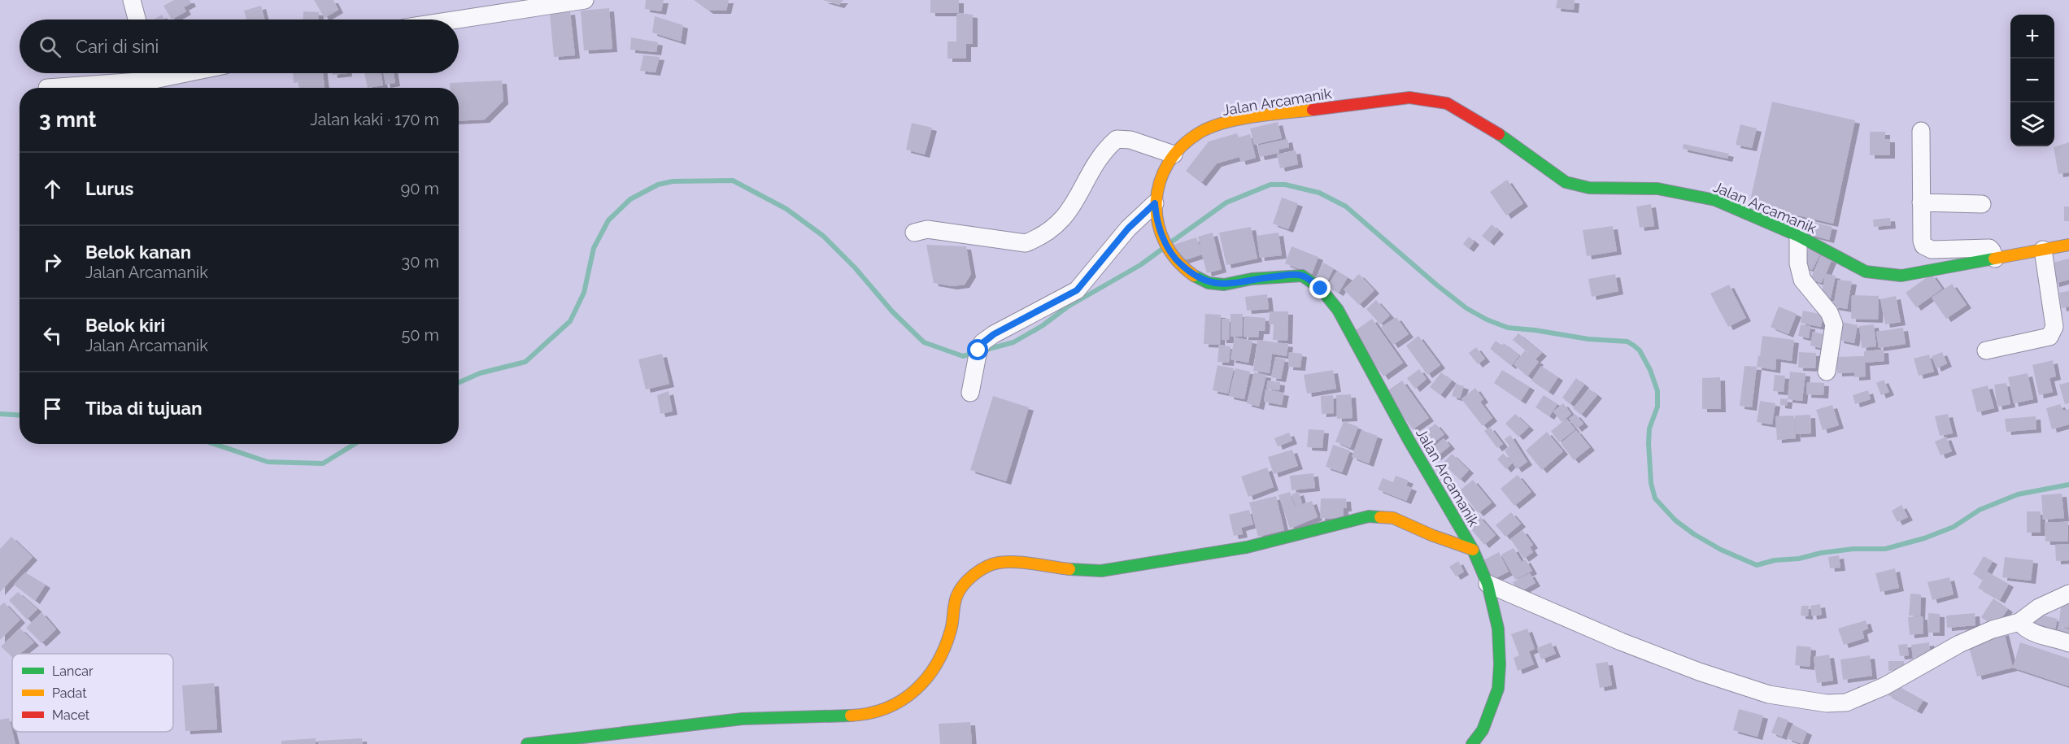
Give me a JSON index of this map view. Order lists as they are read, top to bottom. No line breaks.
{"streets":{"street":["Jalan Arcamanik"]},"legend":["Lancar","Padat","Macet"],"page":{"map_buttons":["+","−"],"search":"Cari di sini","heading":["3 mnt","Jalan kaki · 170 m"],"list":[["Lurus","90 m"],["Belok kanan","Jalan Arcamanik","30 m"],["Belok kiri","Jalan Arcamanik","50 m"],"Tiba di tujuan"]}}
